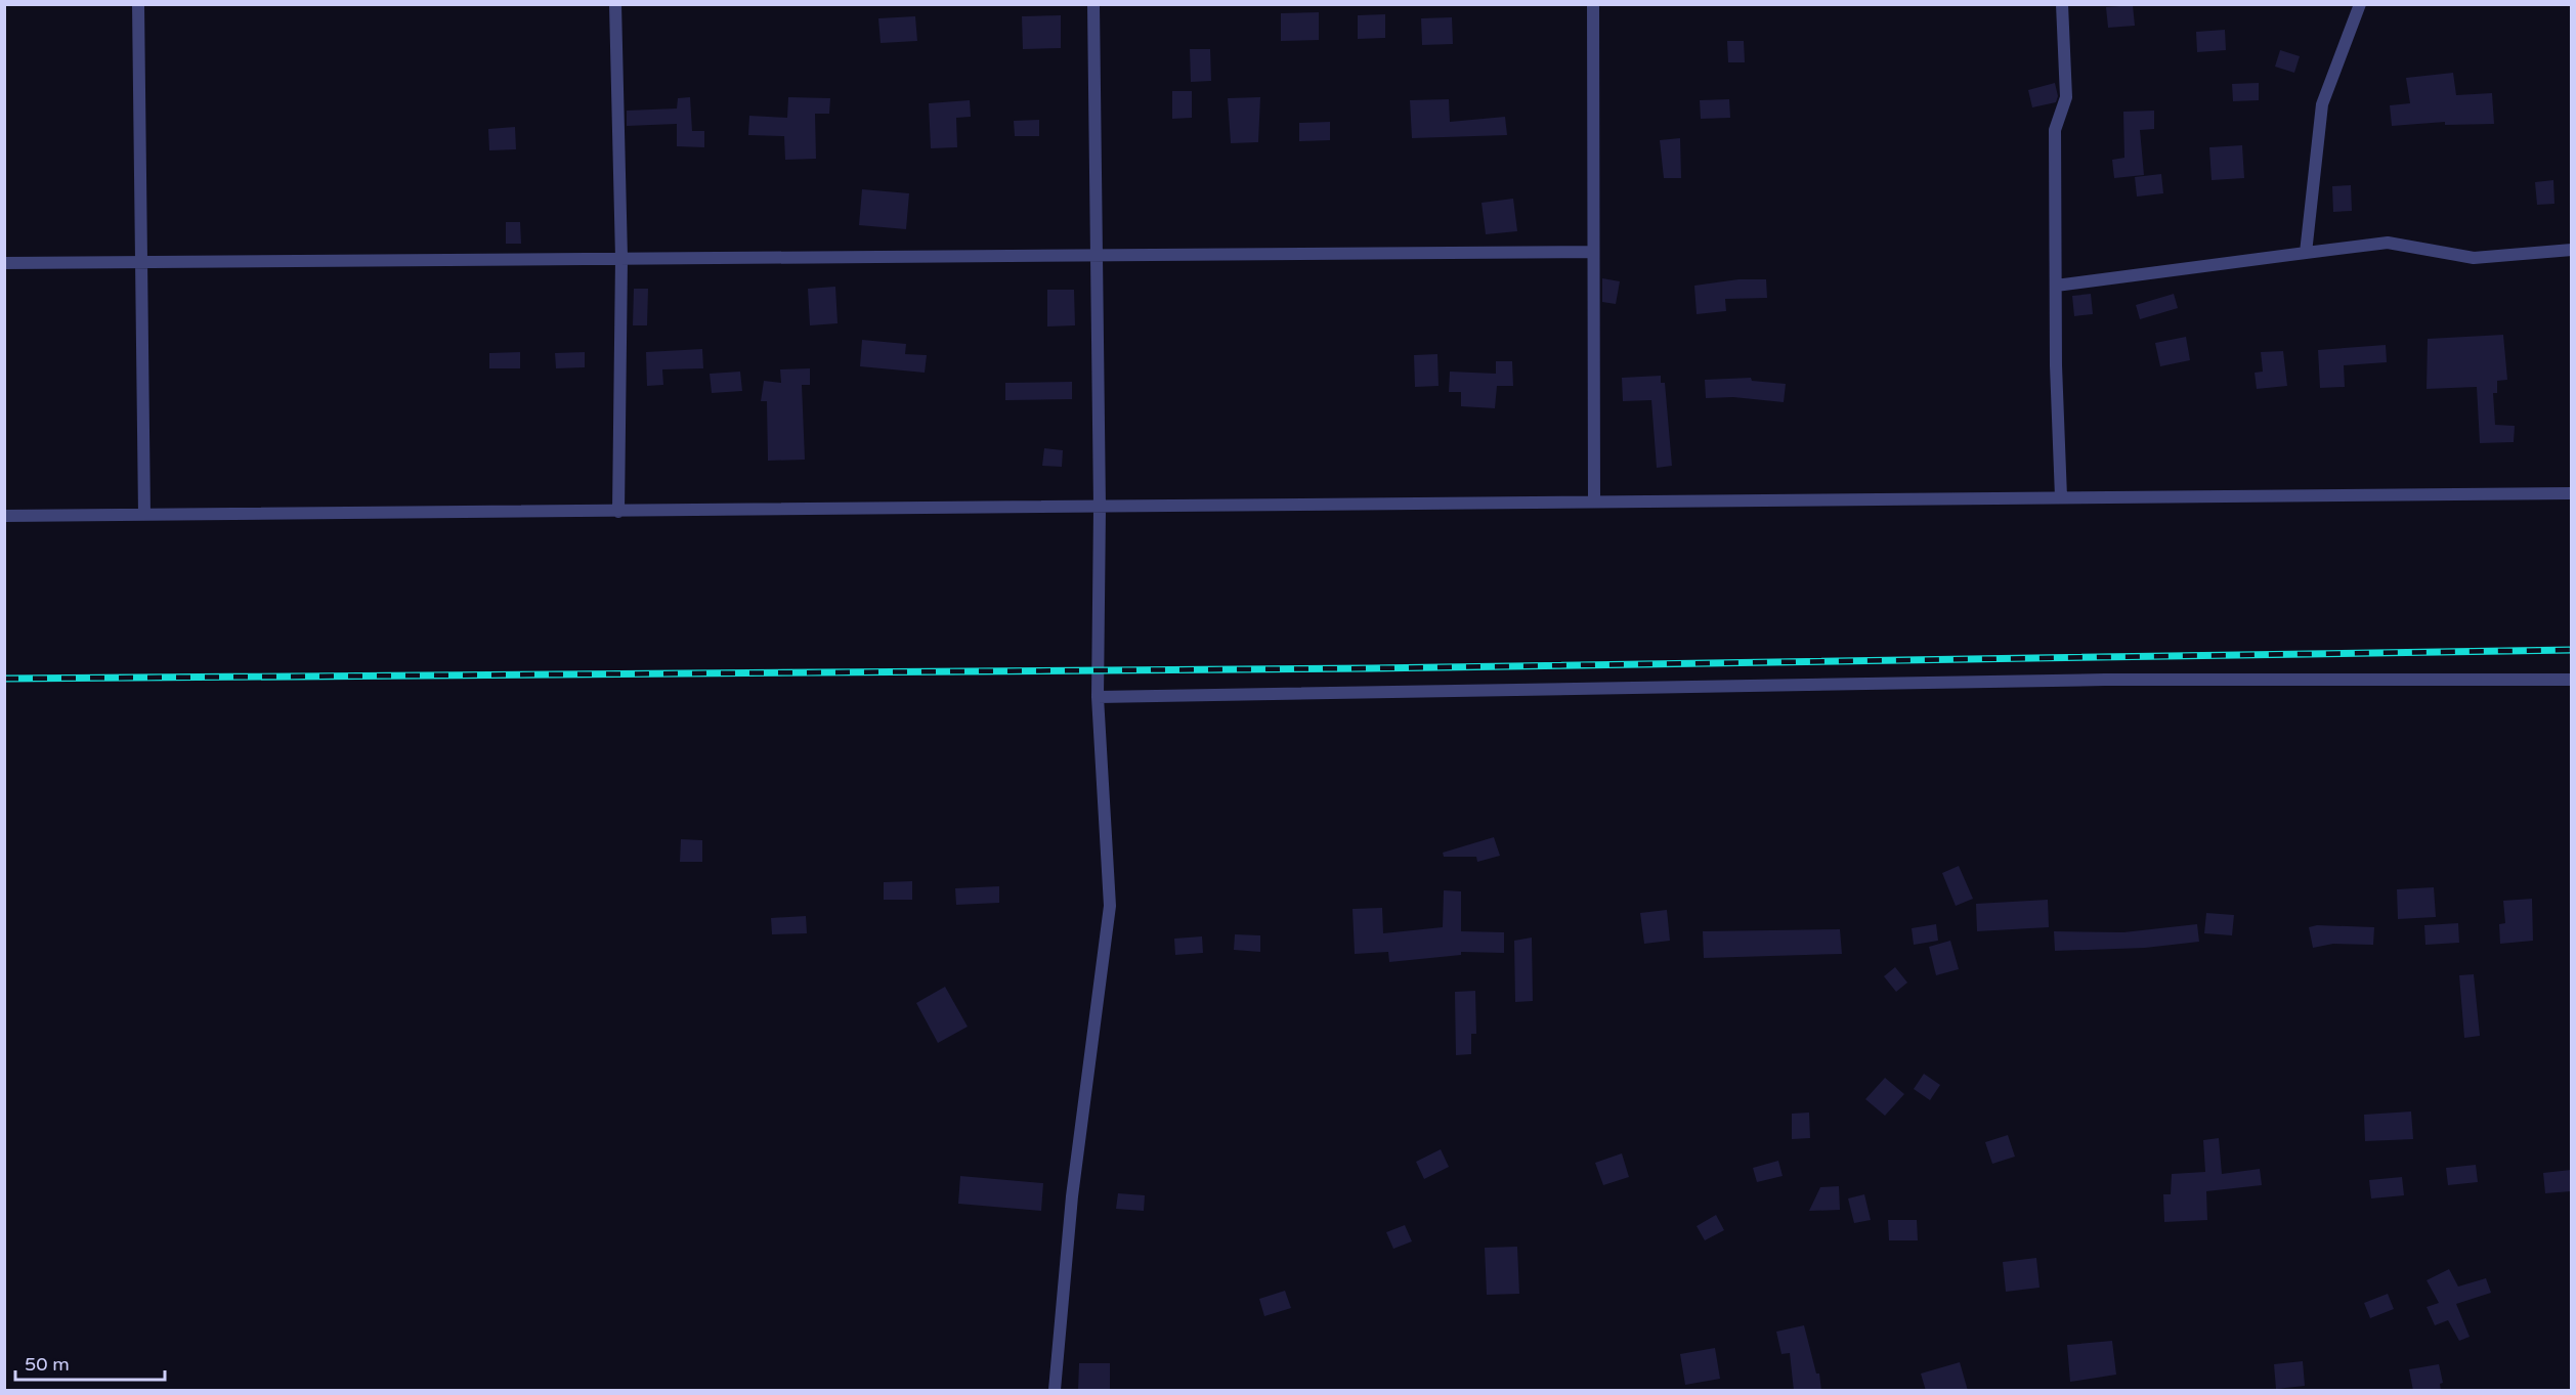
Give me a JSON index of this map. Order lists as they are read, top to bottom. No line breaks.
{"scale_bar":"50 m"}
